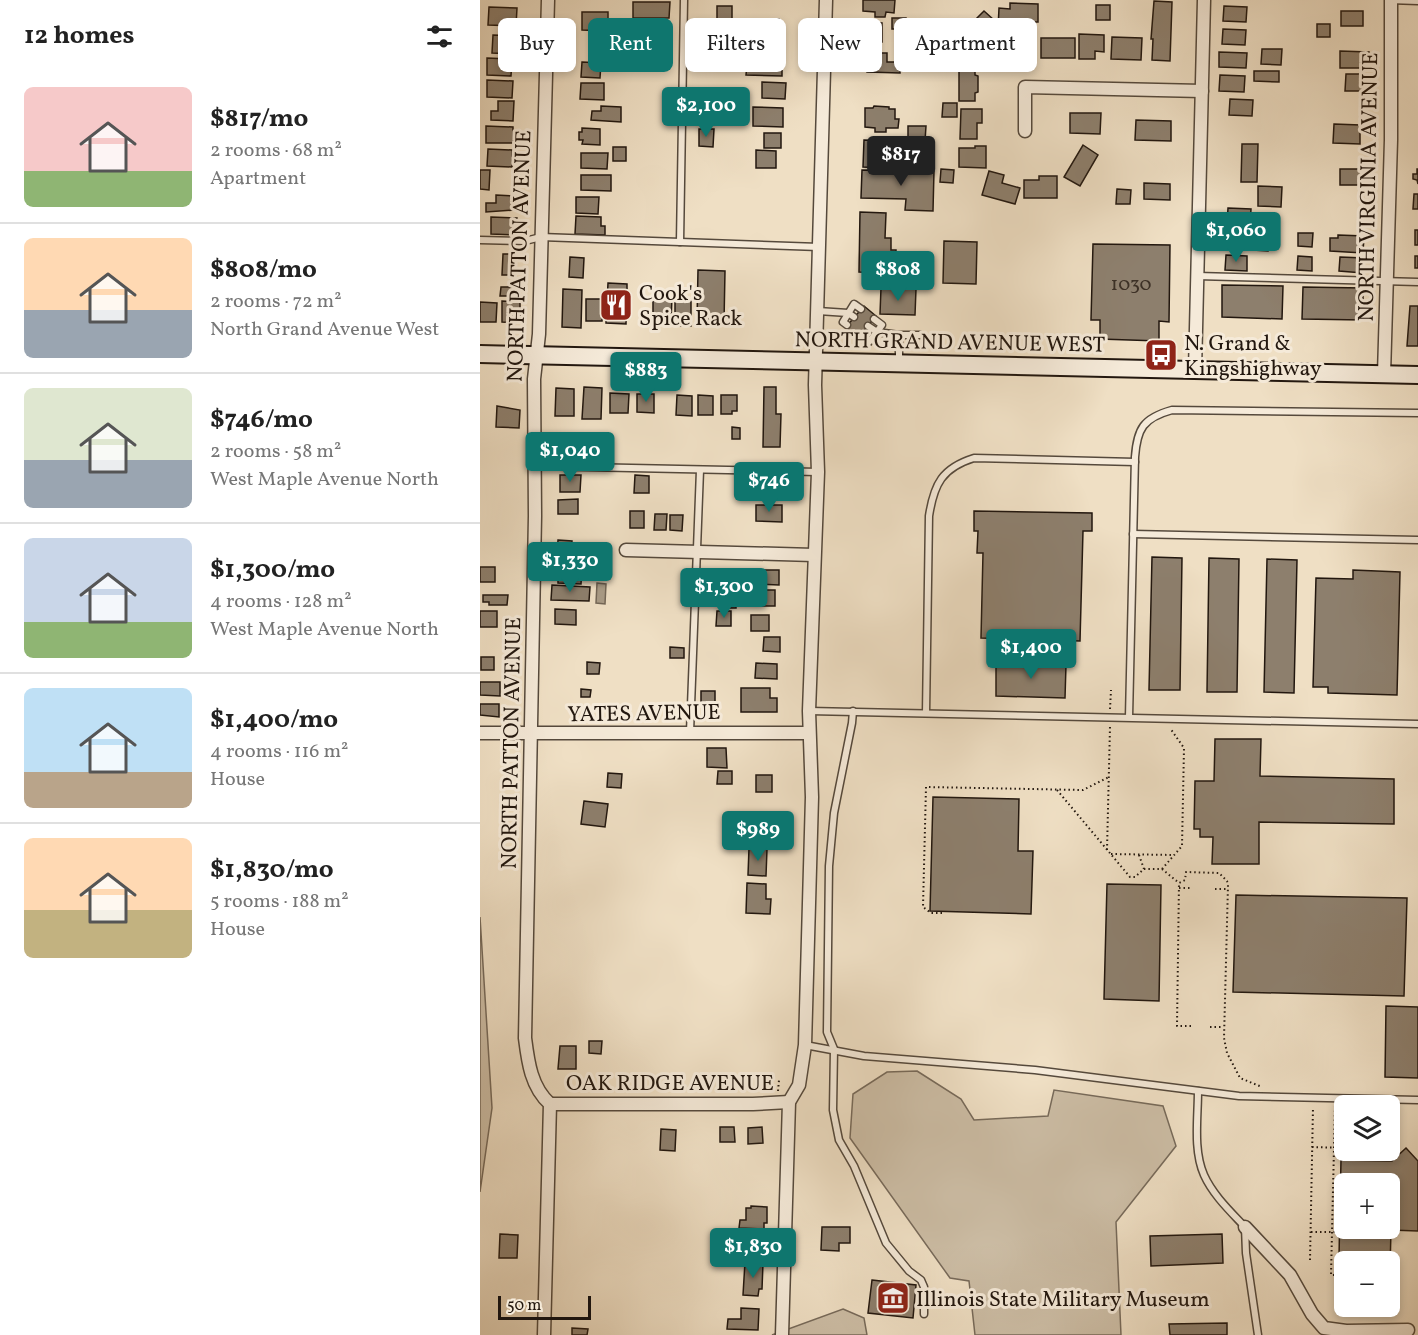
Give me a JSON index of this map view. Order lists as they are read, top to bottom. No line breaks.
{"streets":{"main road":["NORTH GRAND AVENUE WEST"],"street":["NORTH VIRGINIA AVENUE","NORTH PATTON AVENUE","YATES AVENUE","OAK RIDGE AVENUE"]},"crossings":[["NORTH VIRGINIA AVENUE","NORTH GRAND AVENUE WEST"],["NORTH PATTON AVENUE","NORTH GRAND AVENUE WEST"],["NORTH PATTON AVENUE","YATES AVENUE"],["NORTH PATTON AVENUE","OAK RIDGE AVENUE"]],"places":{"restaurant":["Cook's Spice Rack"],"bus stop":["N. Grand & Kingshighway"],"museum":["Illinois State Military Museum"]},"house_numbers":["1030"],"scale_bar":"50 m","page":{"heading":"12 homes","chip":["Buy","Rent","Filters","New","Apartment"],"list":[{"name":"$817/mo","note":"2 rooms · 68 m² · Apartment"},{"name":"$808/mo","note":"2 rooms · 72 m² · North Grand Avenue West"},{"name":"$746/mo","note":"2 rooms · 58 m² · West Maple Avenue North"},{"name":"$1,300/mo","note":"4 rooms · 128 m² · West Maple Avenue North"},{"name":"$1,400/mo","note":"4 rooms · 116 m² · House"},{"name":"$1,830/mo","note":"5 rooms · 188 m² · House"}],"price":["$2,100","$817","$1,060","$808","$883","$1,040","$746","$1,330","$1,300","$1,400","$989","$1,830"],"map_buttons":["+","−"],"scale":"50 m"}}
